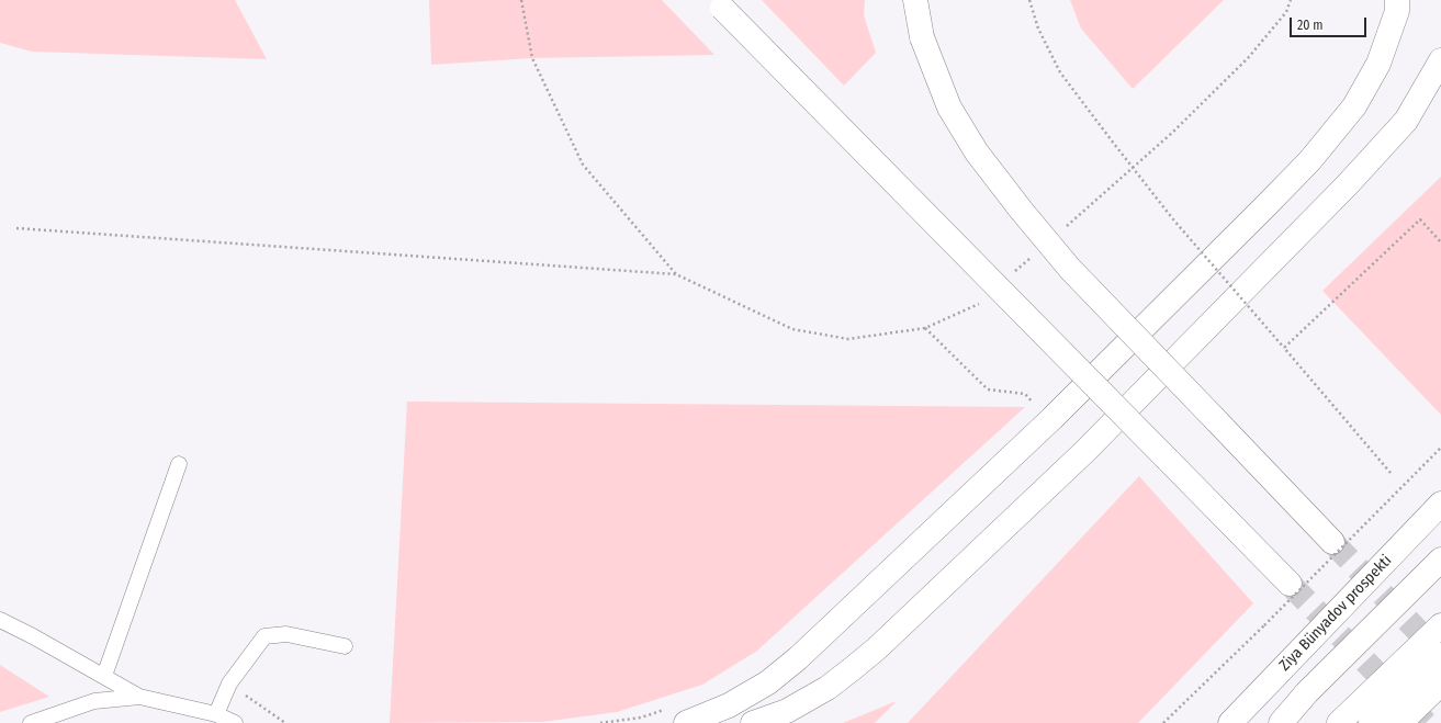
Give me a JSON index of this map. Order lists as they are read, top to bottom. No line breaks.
{"streets":{"main road":["Ziya Bünyadov prospekti"]},"scale_bar":"20 m"}
